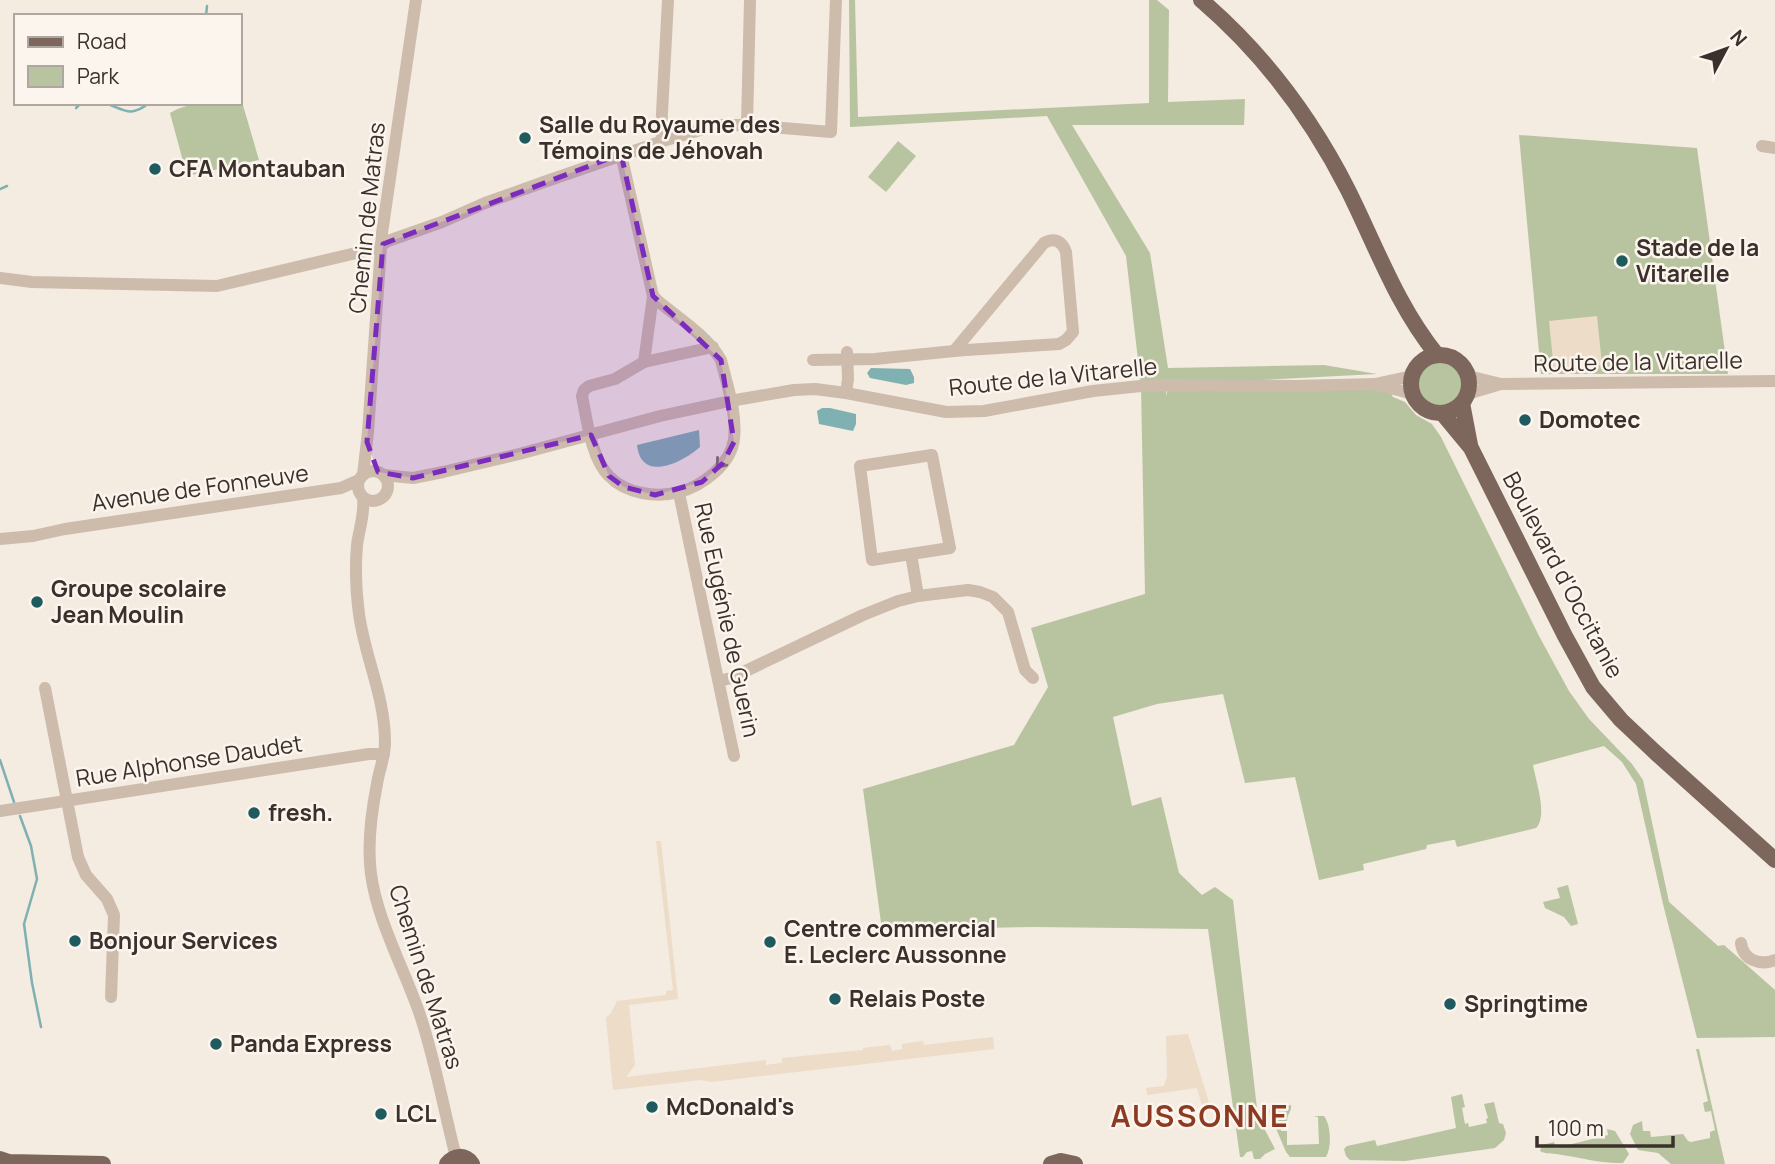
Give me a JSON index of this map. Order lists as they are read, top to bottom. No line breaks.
{"streets":{"main road":["Boulevard d'Occitanie"],"street":["Chemin de Matras","Route de la Vitarelle","Avenue de Fonneuve","Rue Eugénie de Guerin","Rue Alphonse Daudet"]},"crossings":[["Chemin de Matras","Route de la Vitarelle"],["Chemin de Matras","Avenue de Fonneuve"],["Chemin de Matras","Rue Alphonse Daudet"],["Route de la Vitarelle","Avenue de Fonneuve"],["Route de la Vitarelle","Boulevard d'Occitanie"]],"districts":["AUSSONNE"],"places":["Salle du Royaume des Témoins de Jéhovah","CFA Montauban","Stade de la Vitarelle","Domotec","Groupe scolaire Jean Moulin","fresh.","Bonjour Services","Centre commercial E. Leclerc Aussonne","Relais Poste","Springtime","Panda Express","McDonald's","LCL"],"legend":["Road","Park"],"scale_bar":"100 m","north":"top right"}
